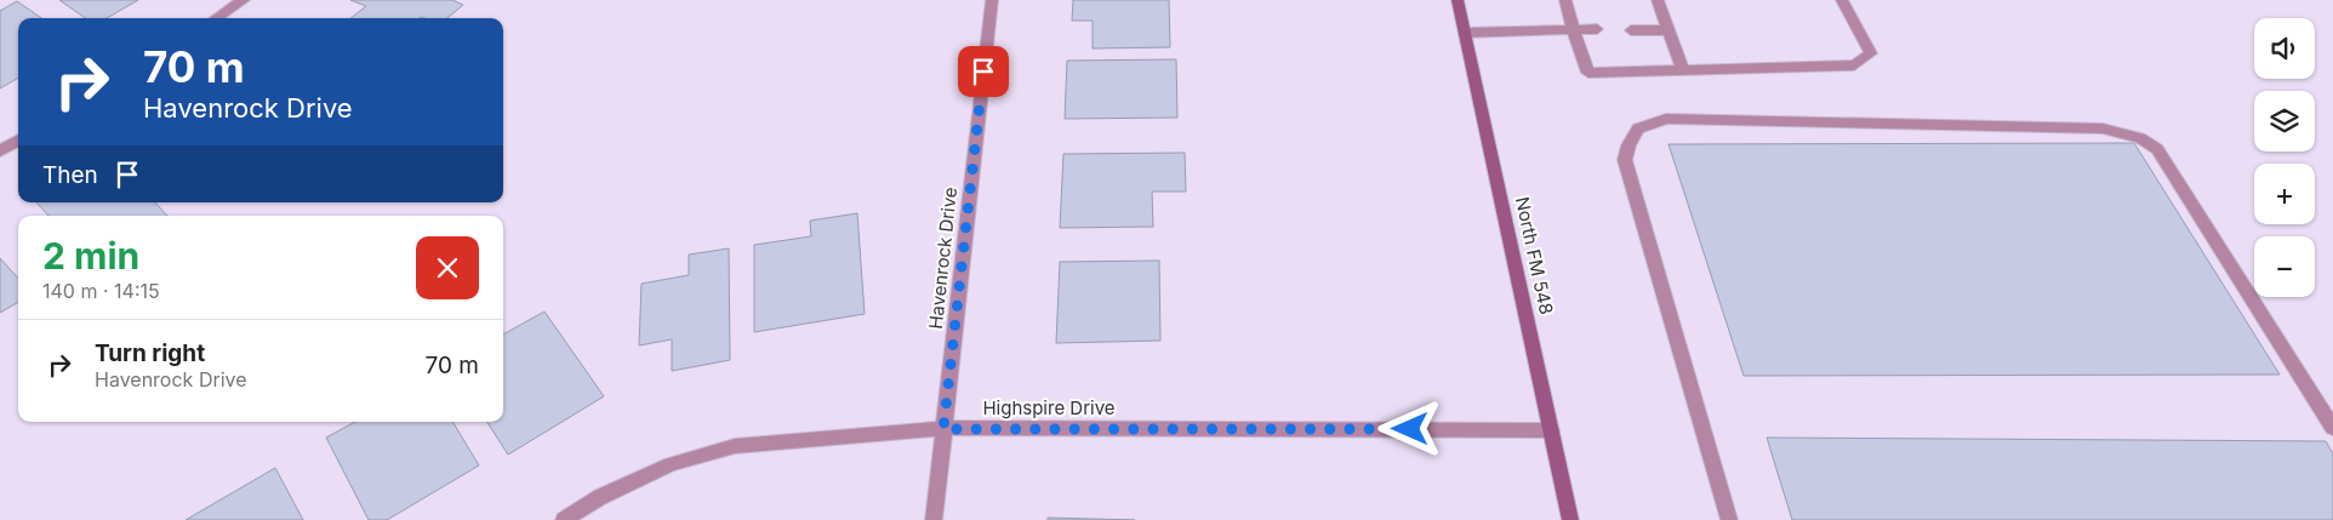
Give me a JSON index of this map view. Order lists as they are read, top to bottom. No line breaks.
{"streets":{"main road":["North FM 548"],"street":["Havenrock Drive","Highspire Drive"]},"crossings":[["North FM 548","Highspire Drive"],["Havenrock Drive","Highspire Drive"]],"page":{"map_buttons":["+","−"],"turn":["70 m","Havenrock Drive"],"then":"Then","heading":["2 min","140 m · 14:15"],"list":[{"name":"Turn right","note":"Havenrock Drive","value":"70 m"}]}}
